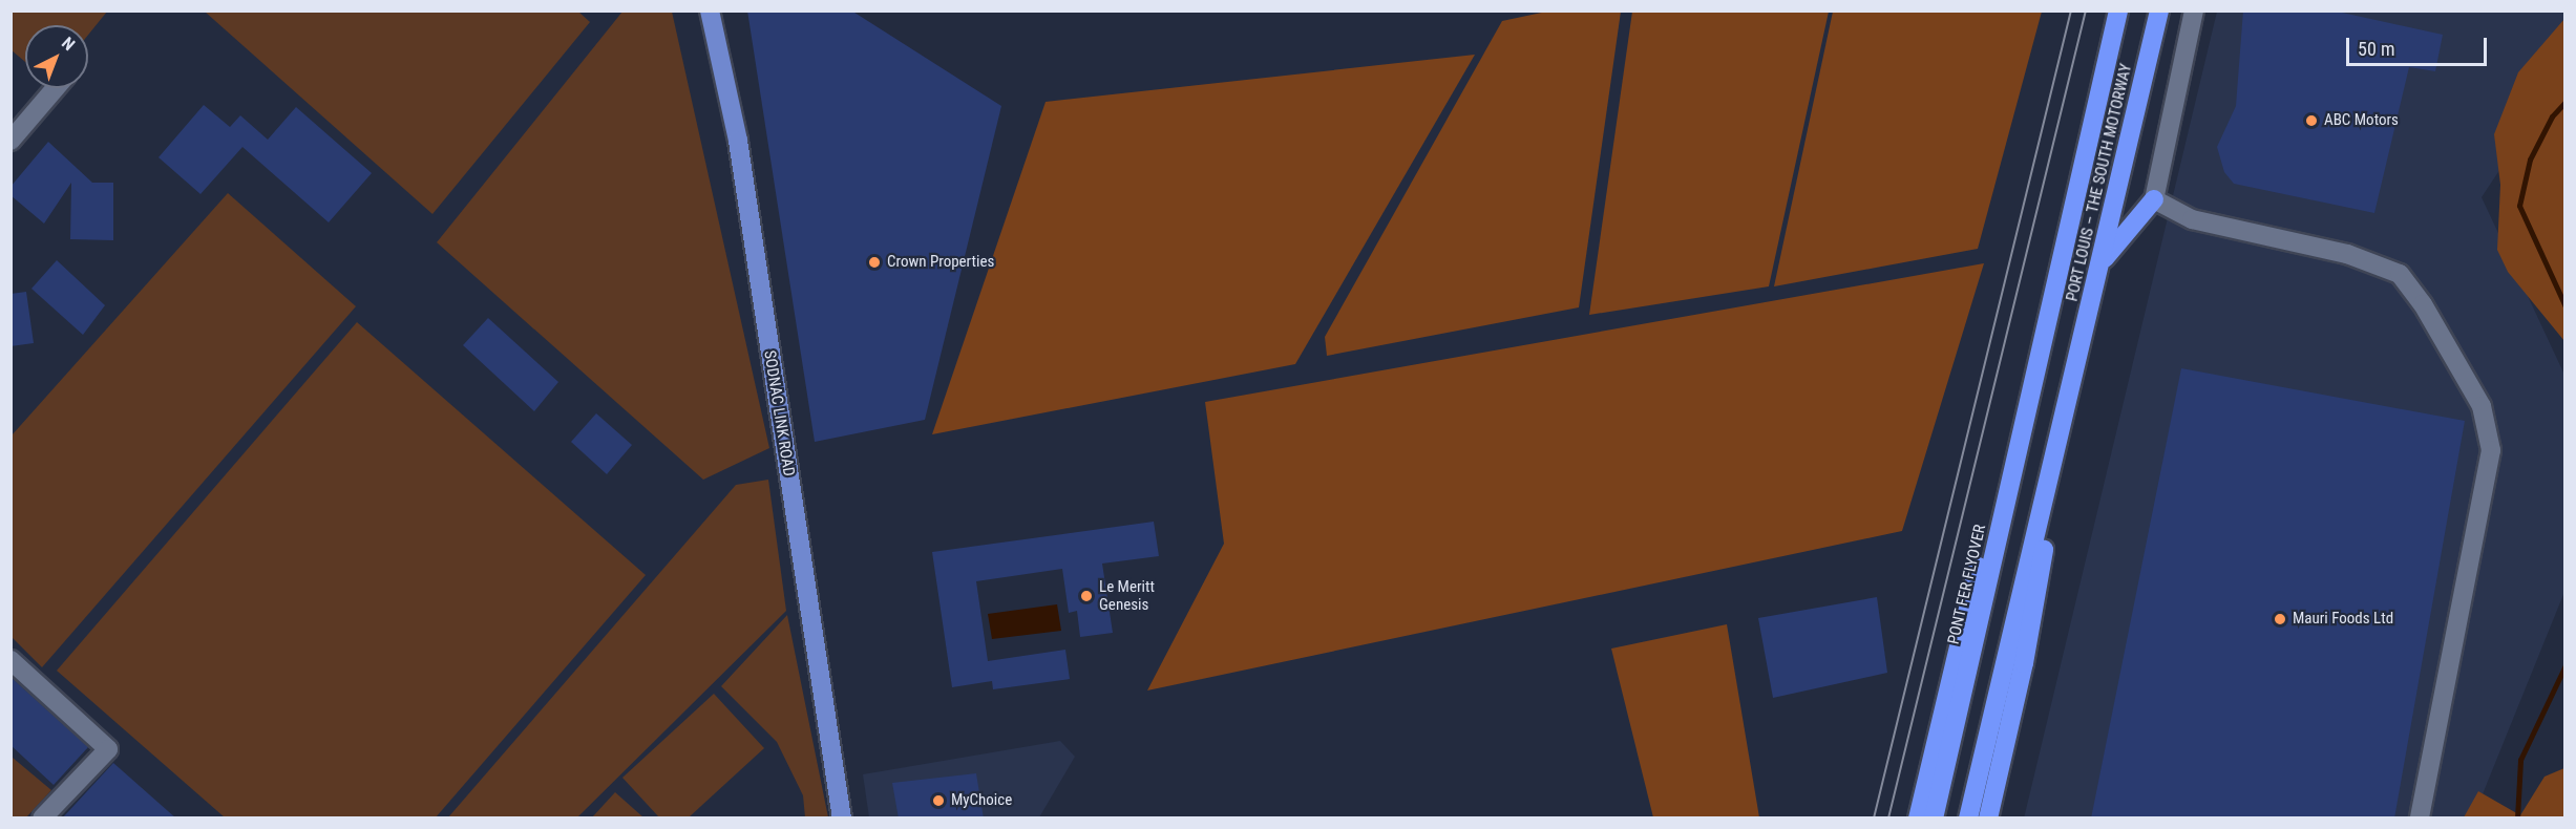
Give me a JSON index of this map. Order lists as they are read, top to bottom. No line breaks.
{"streets":{"highway":["PORT LOUIS – THE SOUTH MOTORWAY","PONT FER FLYOVER"],"main road":["SODNAC LINK ROAD"]},"crossings":[["PORT LOUIS – THE SOUTH MOTORWAY","PONT FER FLYOVER"]],"places":["ABC Motors","Crown Properties","Le Meritt Genesis","Mauri Foods Ltd","MyChoice"],"scale_bar":"50 m","north":"top right"}
